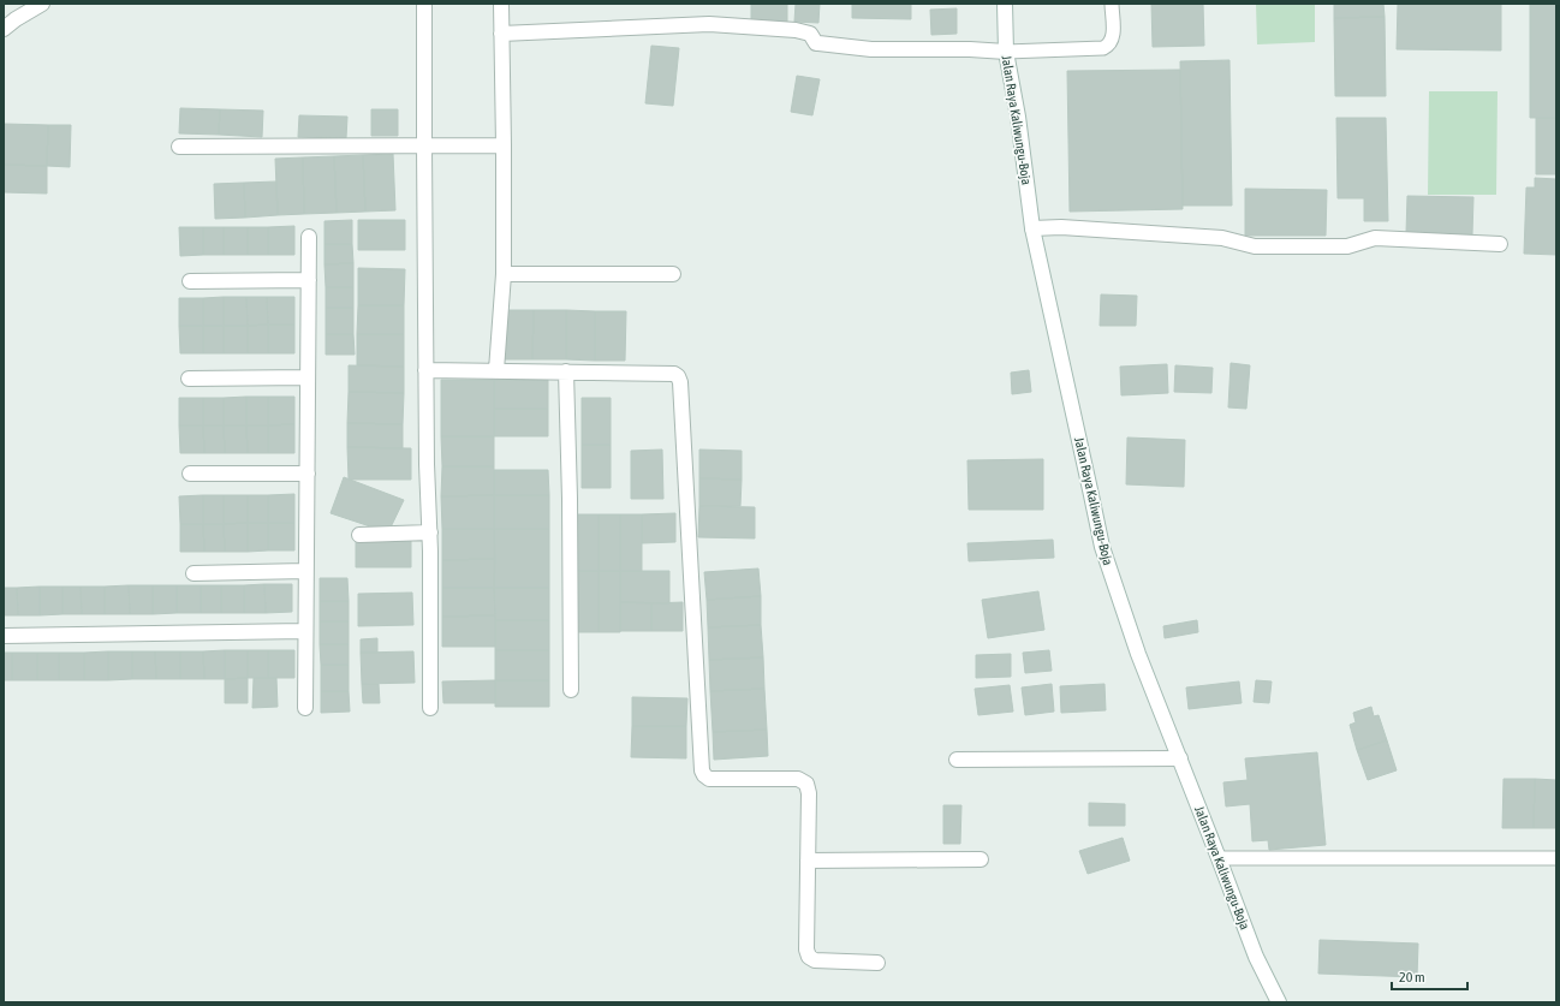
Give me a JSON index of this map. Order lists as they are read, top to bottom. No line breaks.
{"streets":{"street":["Jalan Raya Kaliwungu-Boja"]},"scale_bar":"20 m"}
